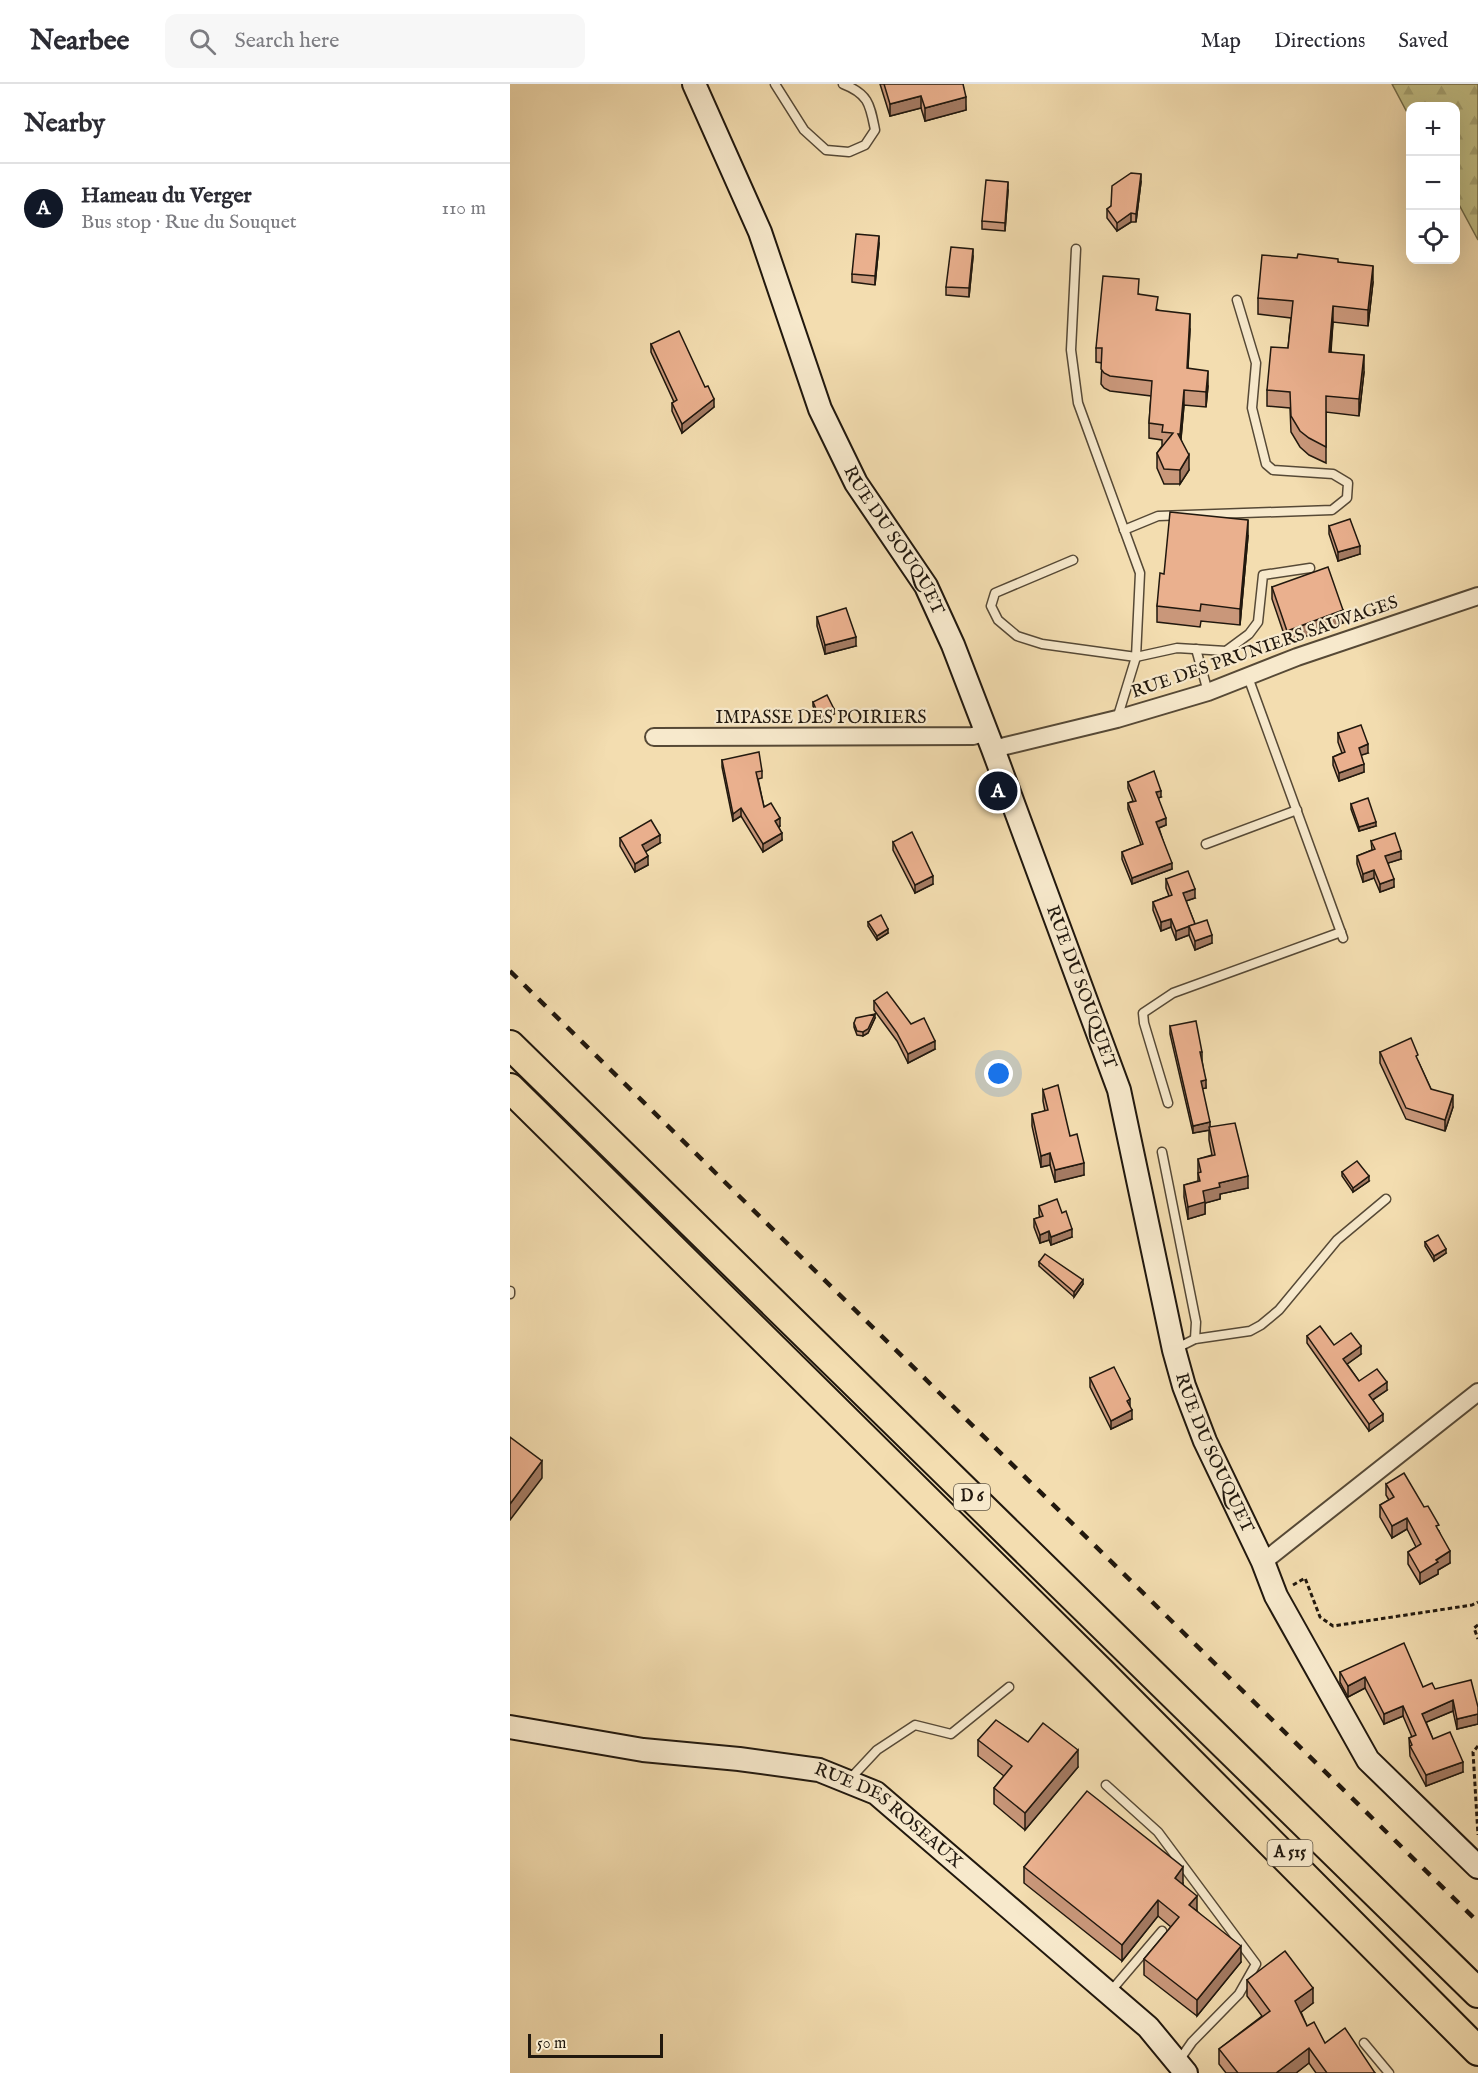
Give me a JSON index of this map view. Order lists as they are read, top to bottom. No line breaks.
{"streets":{"highway":["D 6","A 515"],"street":["RUE DU SOUQUET","RUE DES PRUNIERS SAUVAGES","IMPASSE DES POIRIERS","RUE DES ROSEAUX"]},"crossings":[["RUE DU SOUQUET","RUE DES PRUNIERS SAUVAGES"],["RUE DU SOUQUET","IMPASSE DES POIRIERS"],["RUE DES PRUNIERS SAUVAGES","IMPASSE DES POIRIERS"],["D 6","A 515"]],"scale_bar":"50 m","page":{"header":"Nearbee","search":"Search here","nav":["Map","Directions","Saved"],"heading":"Nearby","map_buttons":["+","−"],"list":[{"mark":"A","name":"Hameau du Verger","note":"Bus stop · Rue du Souquet","value":"110 m"}],"pins":"A","scale":"50 m"}}
